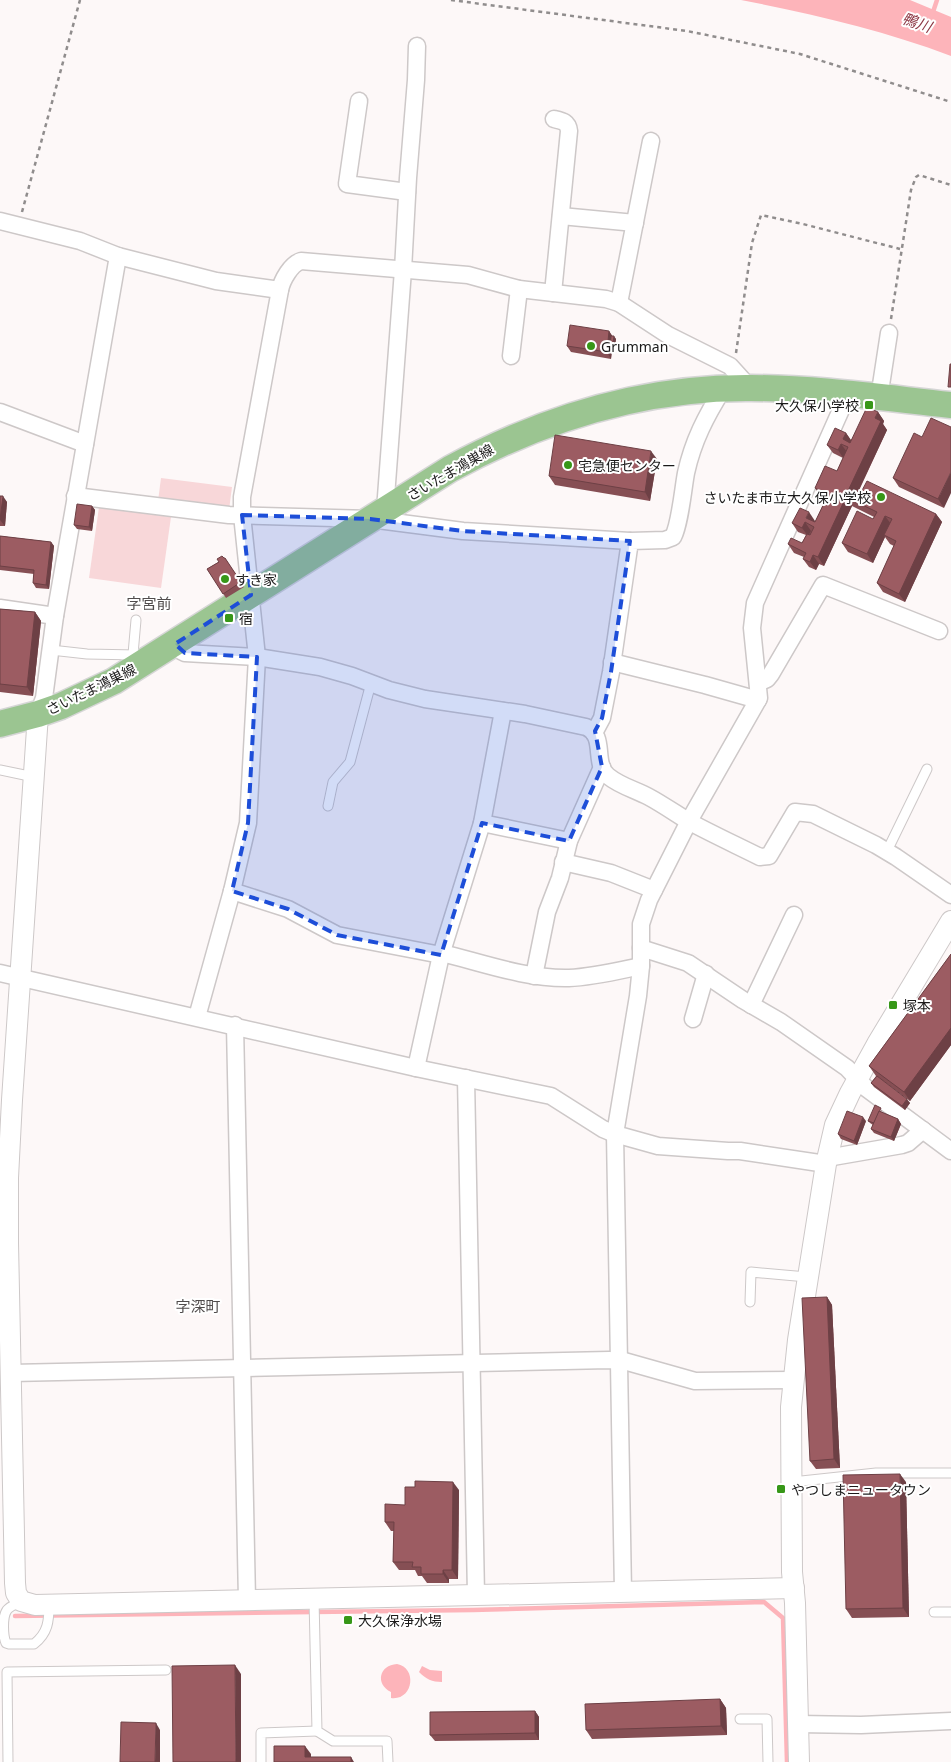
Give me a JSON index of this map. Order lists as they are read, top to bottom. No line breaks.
{"streets":{"main road":["さいたま鴻巣線"]},"districts":["字宮前","字深町"],"water":["鴨川"],"places":{"other":["Grumman","宅急便センター","さいたま市立大久保小学校","すき家"],"transit":["大久保小学校","宿","塚本","やつしまニュータウン","大久保浄水場"]}}
